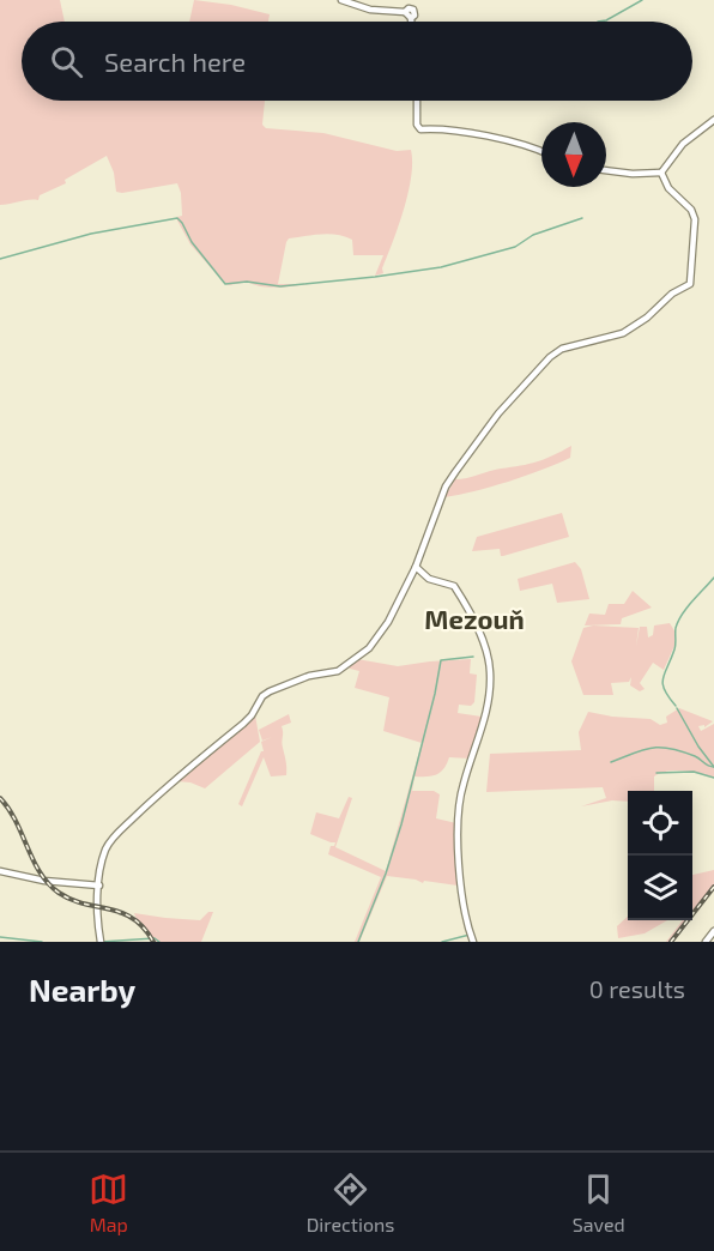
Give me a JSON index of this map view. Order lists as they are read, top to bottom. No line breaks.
{"districts":["Mezouň"],"north":"bottom","page":{"search":"Search here","heading":["Nearby","0 results"],"nav":["Map","Directions","Saved"]}}
